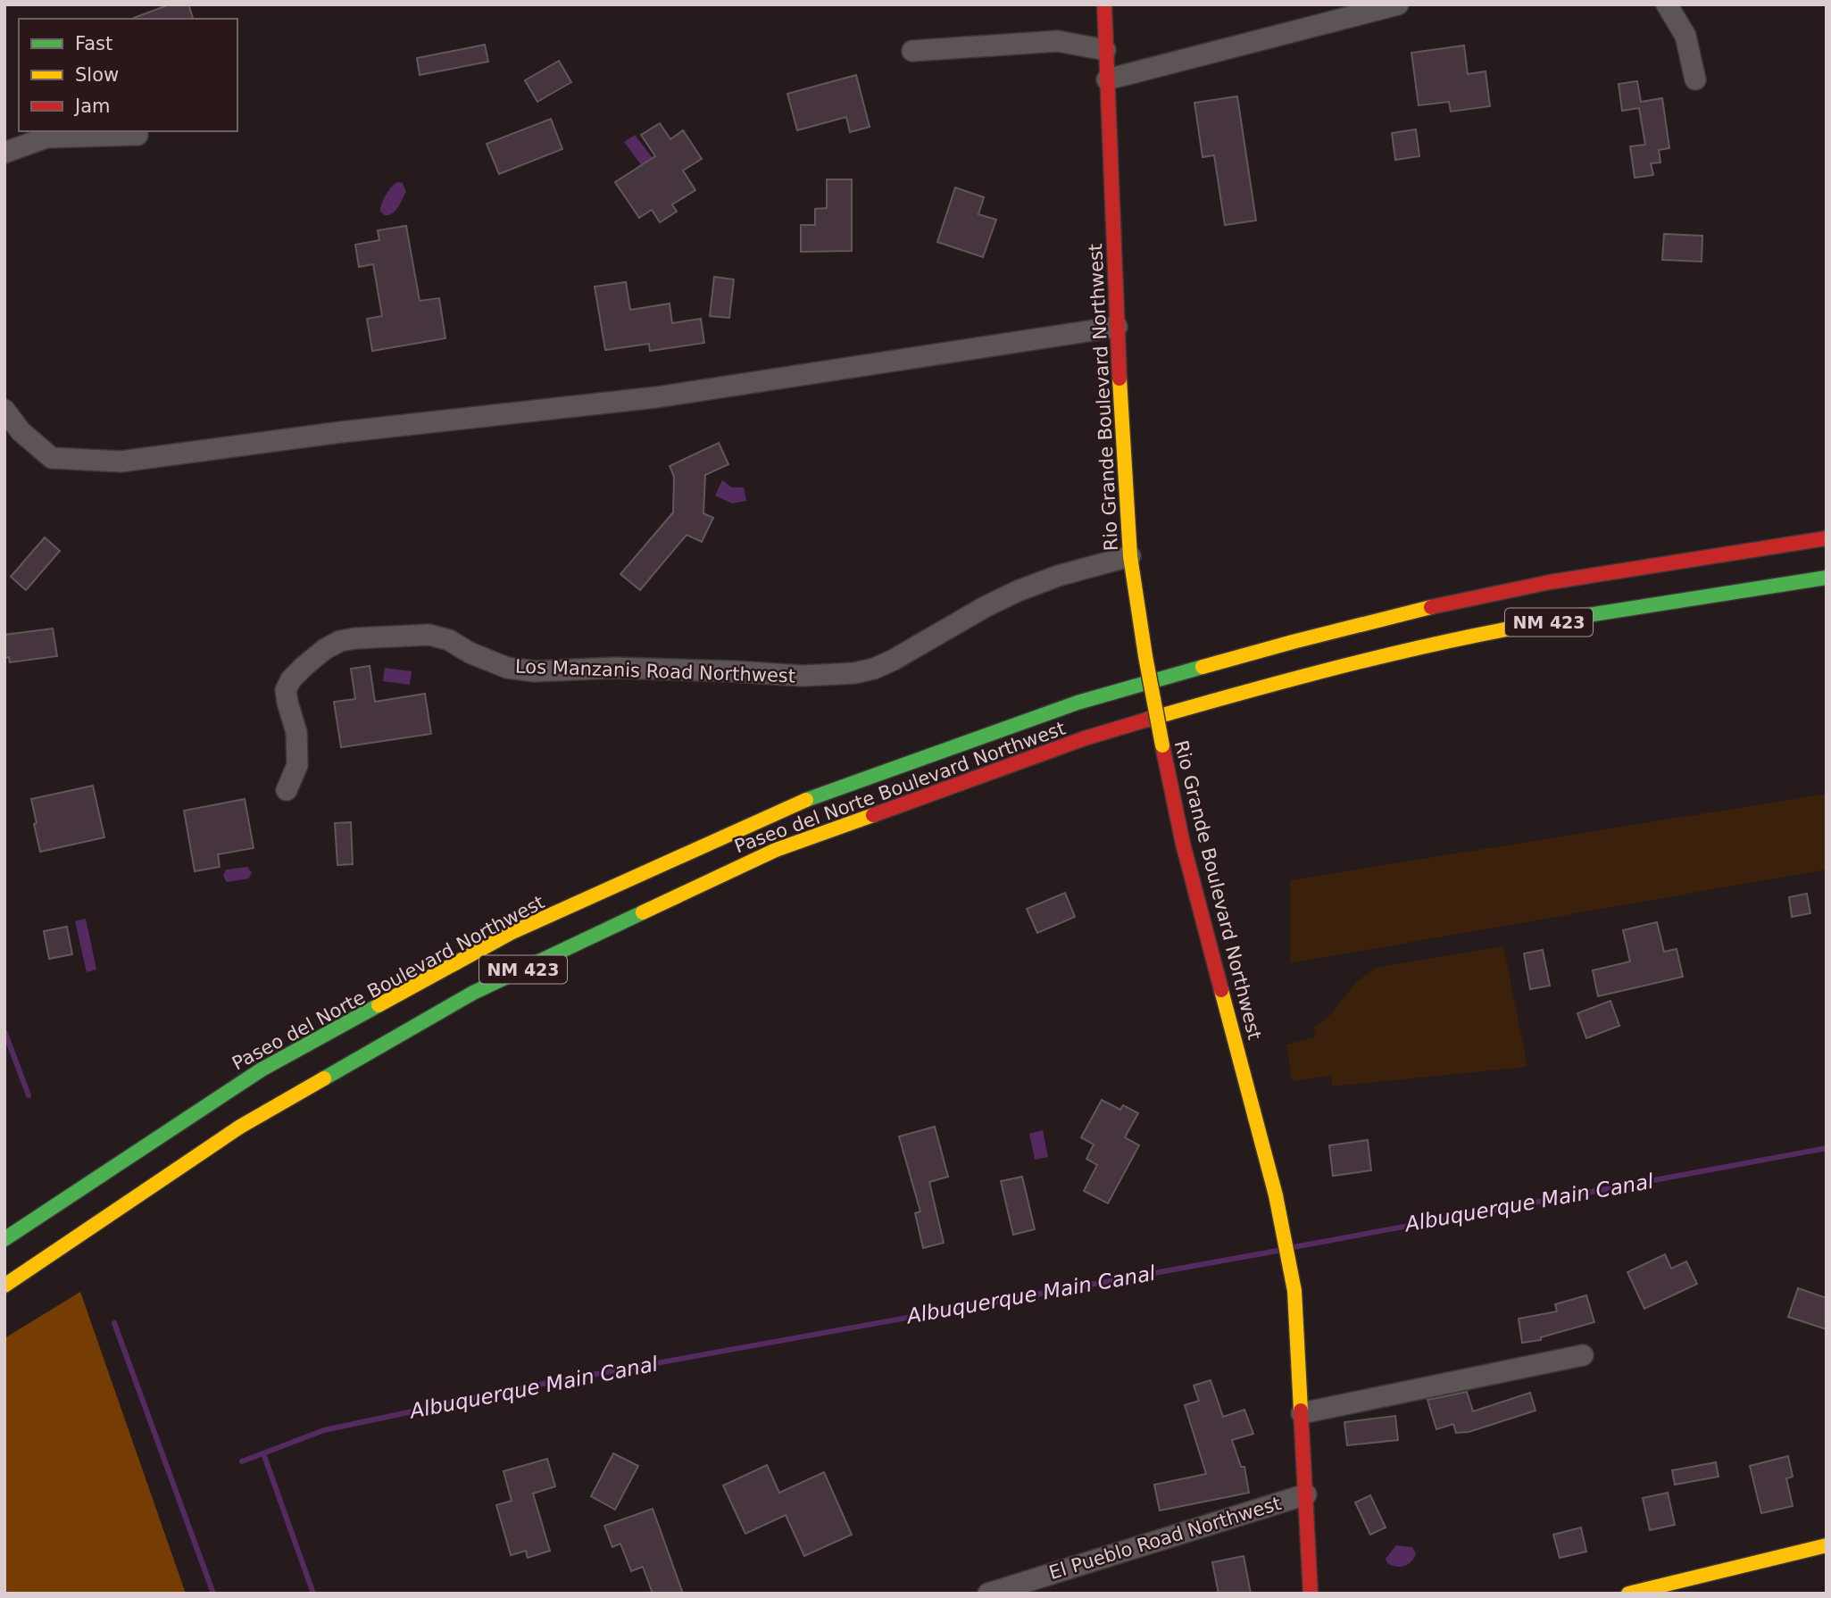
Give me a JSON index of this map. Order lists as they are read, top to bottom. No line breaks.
{"streets":{"main road":["Rio Grande Boulevard Northwest","NM 423","Paseo del Norte Boulevard Northwest"],"street":["Los Manzanis Road Northwest","El Pueblo Road Northwest"]},"crossings":[["Rio Grande Boulevard Northwest","Los Manzanis Road Northwest"],["Rio Grande Boulevard Northwest","El Pueblo Road Northwest"]],"water":["Albuquerque Main Canal"],"legend":["Fast","Slow","Jam"]}
